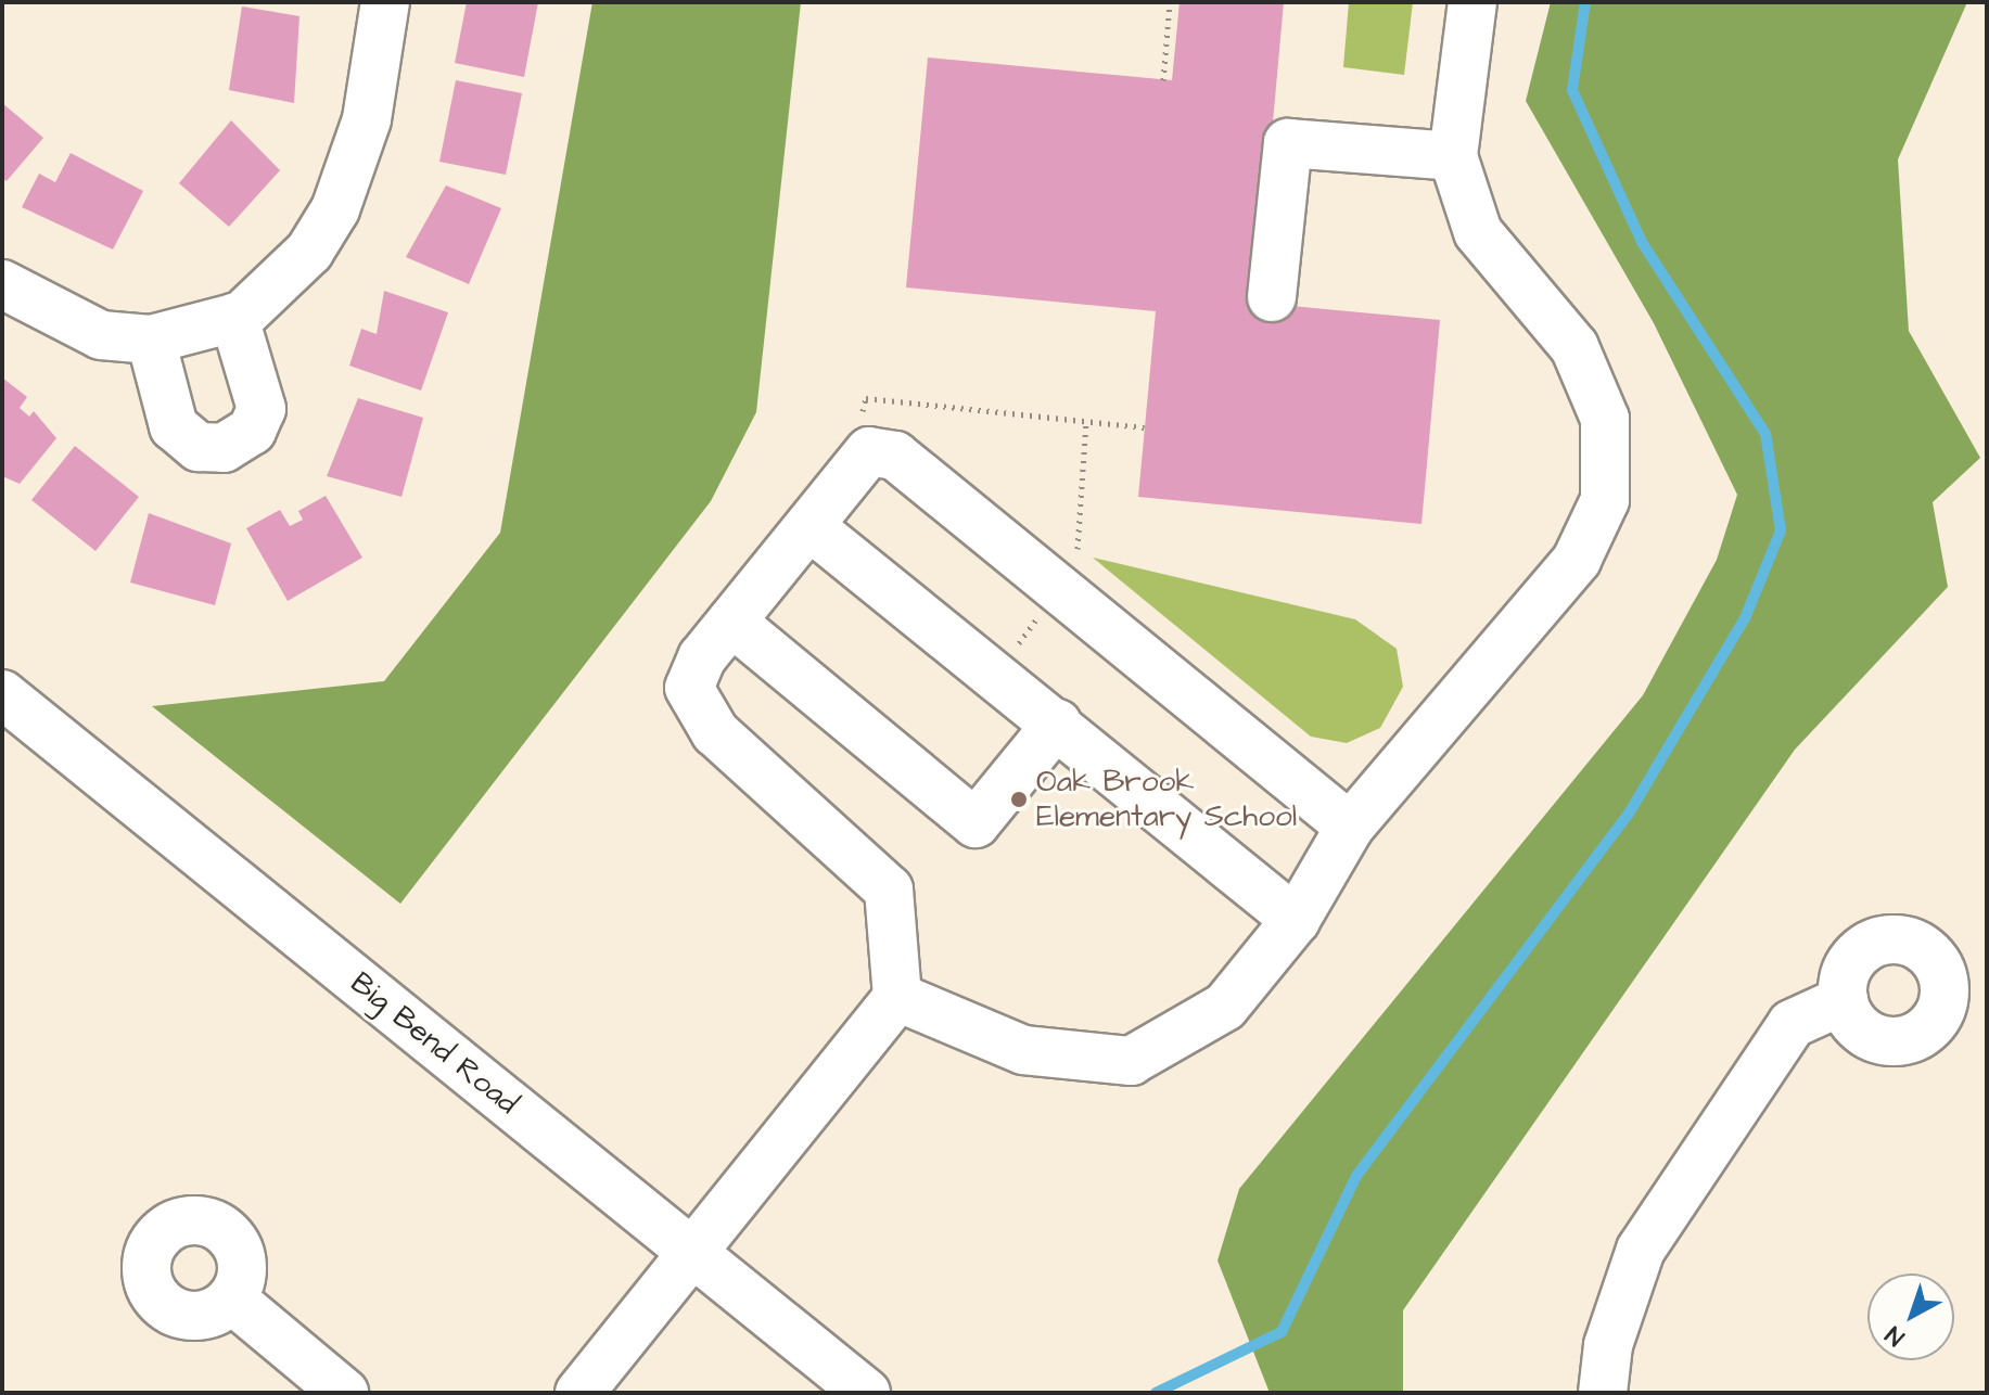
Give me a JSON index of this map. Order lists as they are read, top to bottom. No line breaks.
{"streets":{"street":["Big Bend Road"]},"places":["Oak Brook Elementary School"],"north":"bottom left"}
